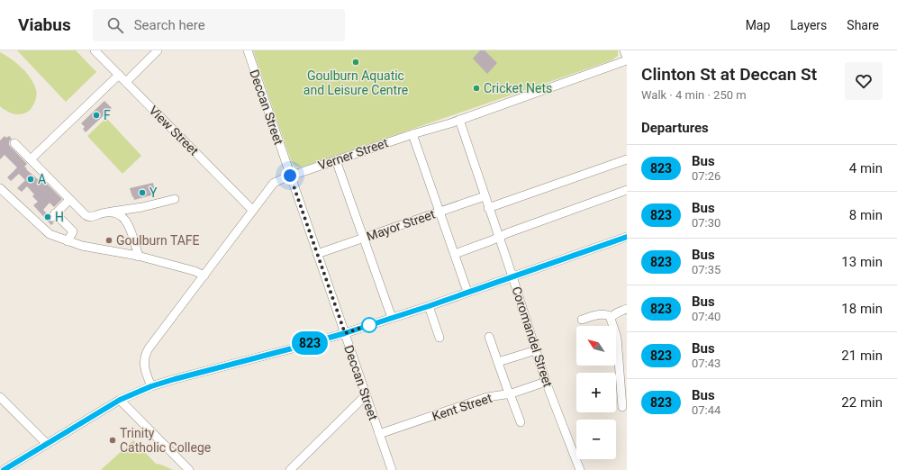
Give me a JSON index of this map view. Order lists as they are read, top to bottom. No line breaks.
{"streets":{"street":["Deccan Street","View Street","Verner Street","Mayor Street","Coromandel Street","Kent Street"]},"crossings":[["Deccan Street","Verner Street"],["Deccan Street","Mayor Street"],["Deccan Street","Kent Street"],["View Street","Verner Street"],["Verner Street","Coromandel Street"],["Mayor Street","Coromandel Street"],["Coromandel Street","Kent Street"]],"places":["Goulburn Aquatic and Leisure Centre","Cricket Nets","F","A","Y","H","Goulburn TAFE","Trinity Catholic College"],"lines":["bus line 823"],"north":"top left","page":{"header":"Viabus","search":"Search here","nav":["Map","Layers","Share"],"on_map":"823","heading":[["Clinton St at Deccan St","Walk · 4 min · 250 m"],"Departures"],"list":[{"mark":"823","name":"Bus","note":"07:26","value":"4 min"},{"mark":"823","name":"Bus","note":"07:30","value":"8 min"},{"mark":"823","name":"Bus","note":"07:35","value":"13 min"},{"mark":"823","name":"Bus","note":"07:40","value":"18 min"},{"mark":"823","name":"Bus","note":"07:43","value":"21 min"},{"mark":"823","name":"Bus","note":"07:44","value":"22 min"}],"map_buttons":["+","−"]}}
